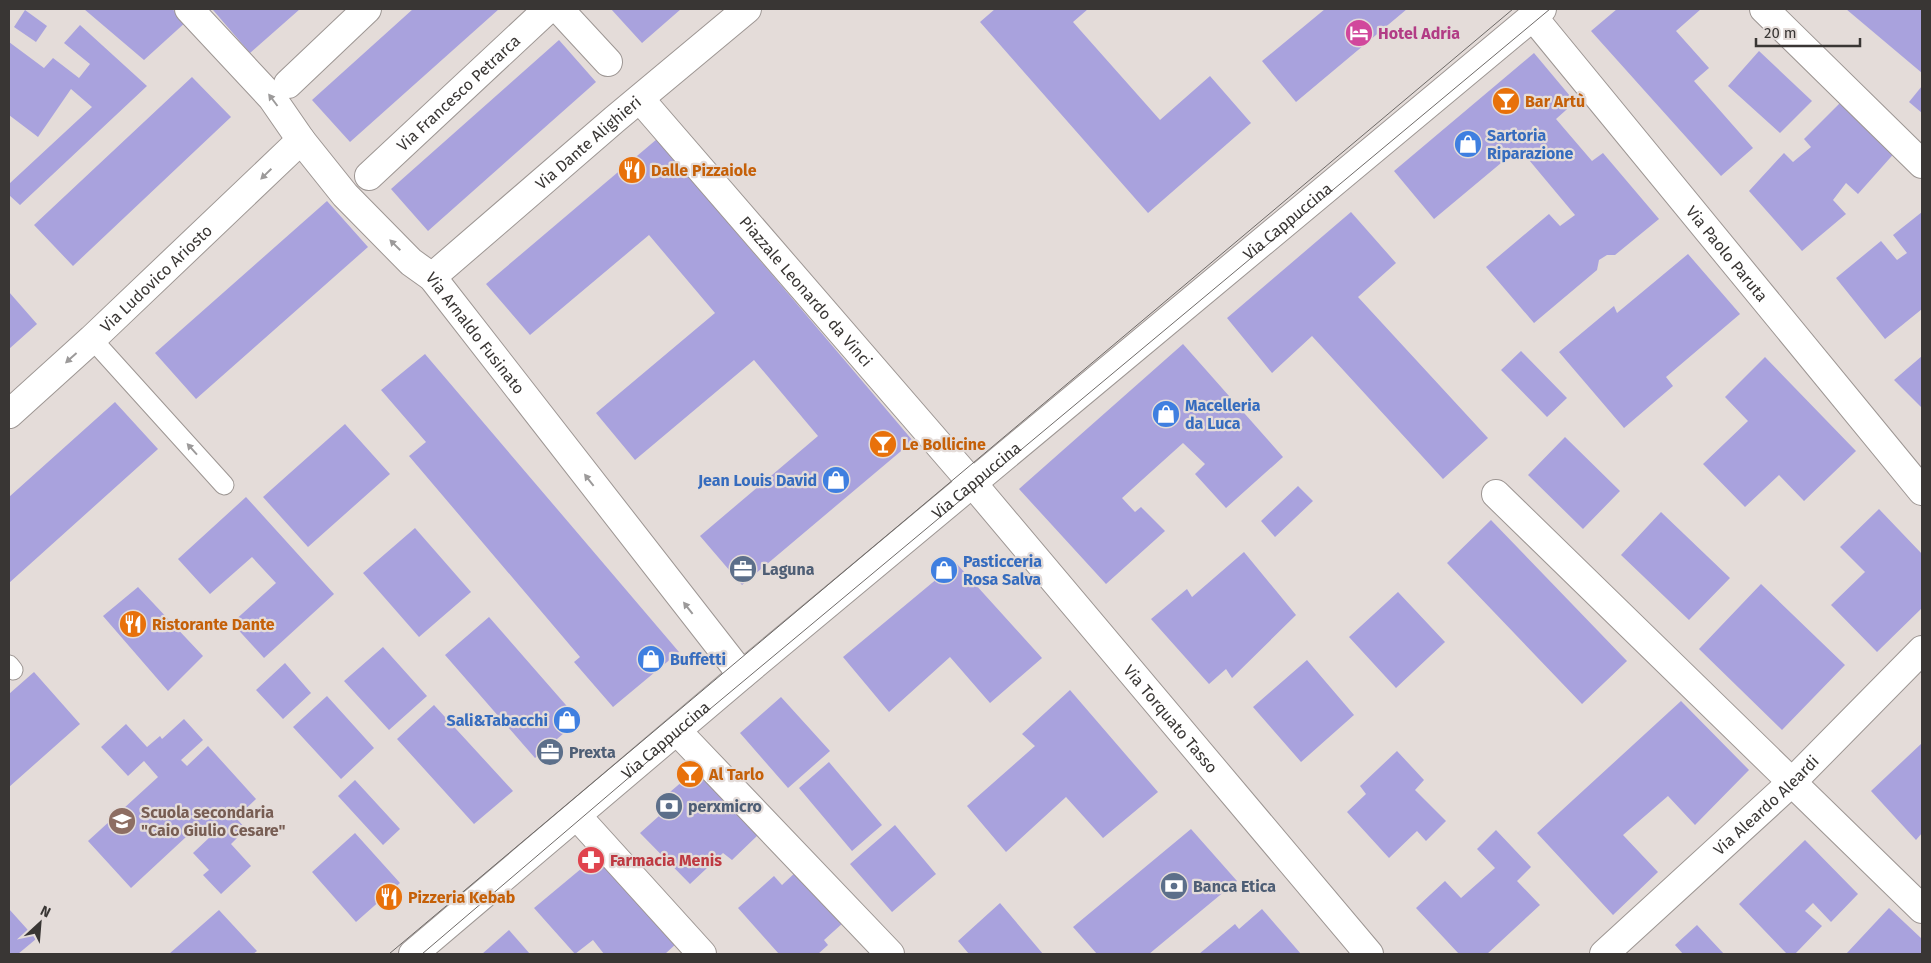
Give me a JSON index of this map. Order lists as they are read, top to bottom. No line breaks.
{"streets":{"street":["Via Francesco Petrarca","Via Dante Alighieri","Via Cappuccina","Via Paolo Paruta","Via Ludovico Ariosto","Piazzale Leonardo da Vinci","Via Arnaldo Fusinato","Via Torquato Tasso","Via Aleardo Aleardi"]},"crossings":[["Via Dante Alighieri","Piazzale Leonardo da Vinci"],["Via Dante Alighieri","Via Arnaldo Fusinato"],["Via Cappuccina","Via Paolo Paruta"],["Via Cappuccina","Piazzale Leonardo da Vinci"],["Via Cappuccina","Via Arnaldo Fusinato"],["Via Cappuccina","Via Torquato Tasso"],["Via Ludovico Ariosto","Via Arnaldo Fusinato"],["Piazzale Leonardo da Vinci","Via Torquato Tasso"]],"one_way":["Via Ludovico Ariosto","Via Arnaldo Fusinato"],"places":{"hotel":["Hotel Adria"],"bar":["Bar Artù","Le Bollicine","Al Tarlo"],"shop":["Sartoria Riparazione","Macelleria da Luca","Jean Louis David","Pasticceria Rosa Salva","Buffetti","Sali&Tabacchi"],"restaurant":["Dalle Pizzaiole","Ristorante Dante","Pizzeria Kebab"],"office":["Laguna","Prexta"],"bank":["perxmicro","Banca Etica"],"school or university":["Scuola secondaria \"Caio Giulio Cesare\""],"pharmacy":["Farmacia Menis"]},"scale_bar":"20 m","north":"top right"}
